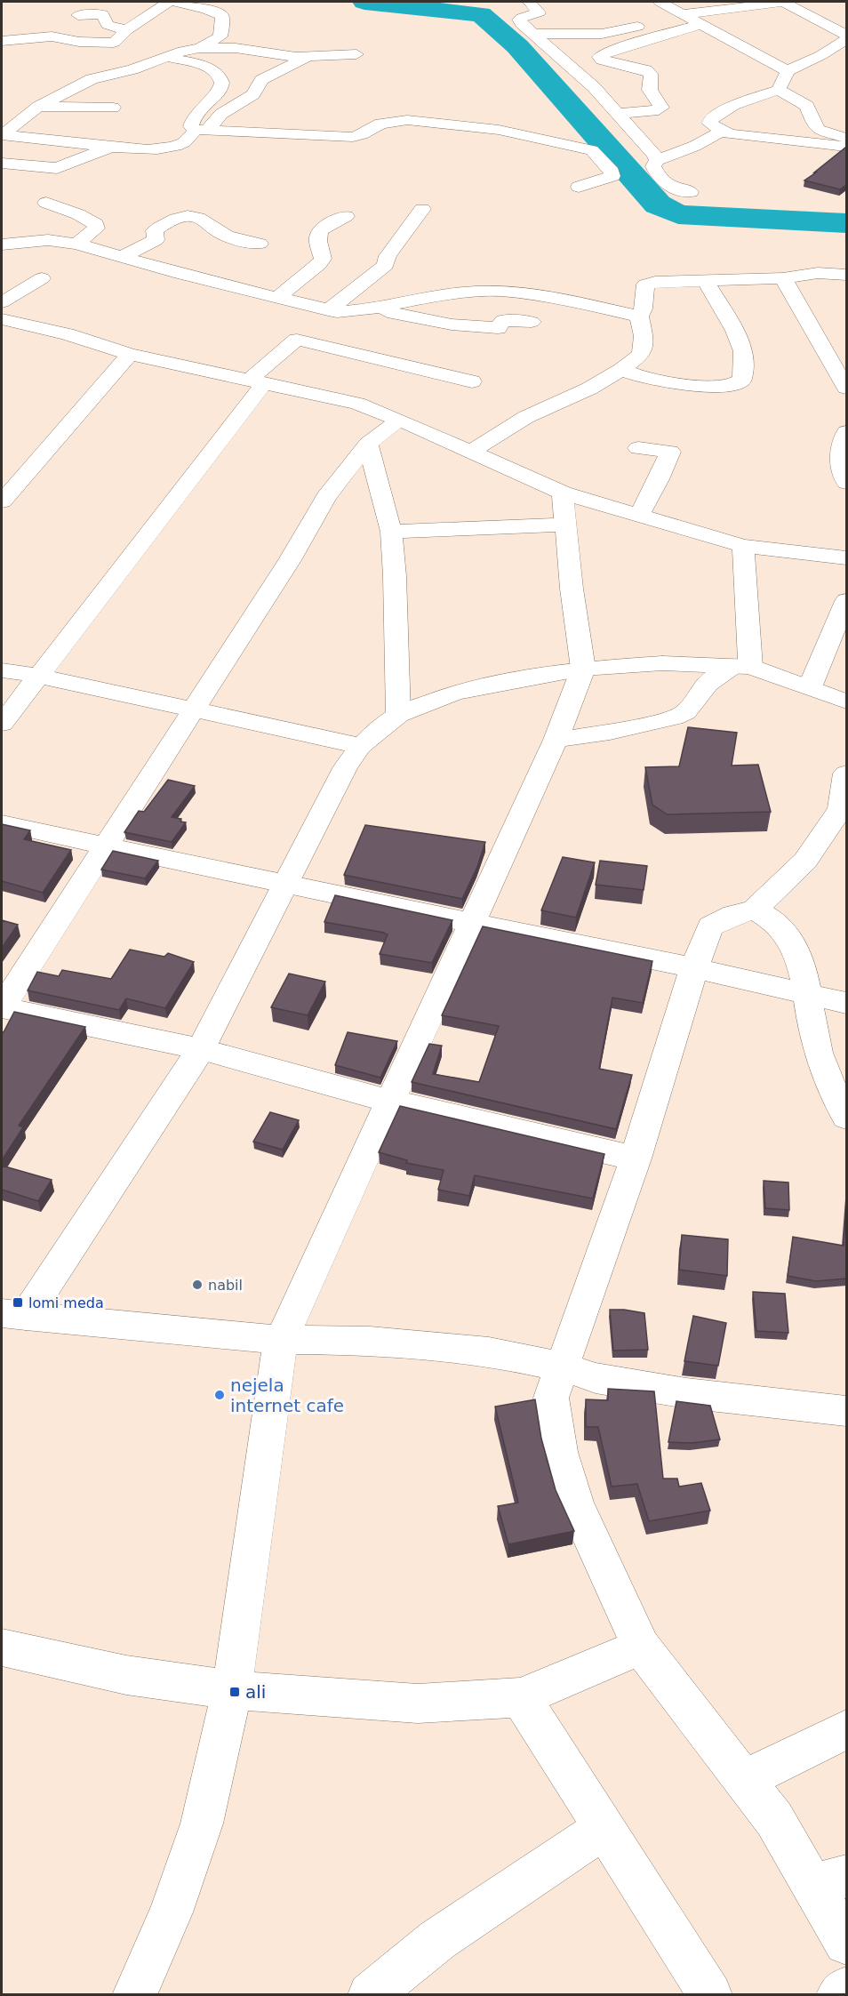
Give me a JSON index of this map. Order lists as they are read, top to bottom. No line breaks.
{"places":{"other":["nabil","nejela internet cafe"],"transit":["lomi meda","ali"]}}
